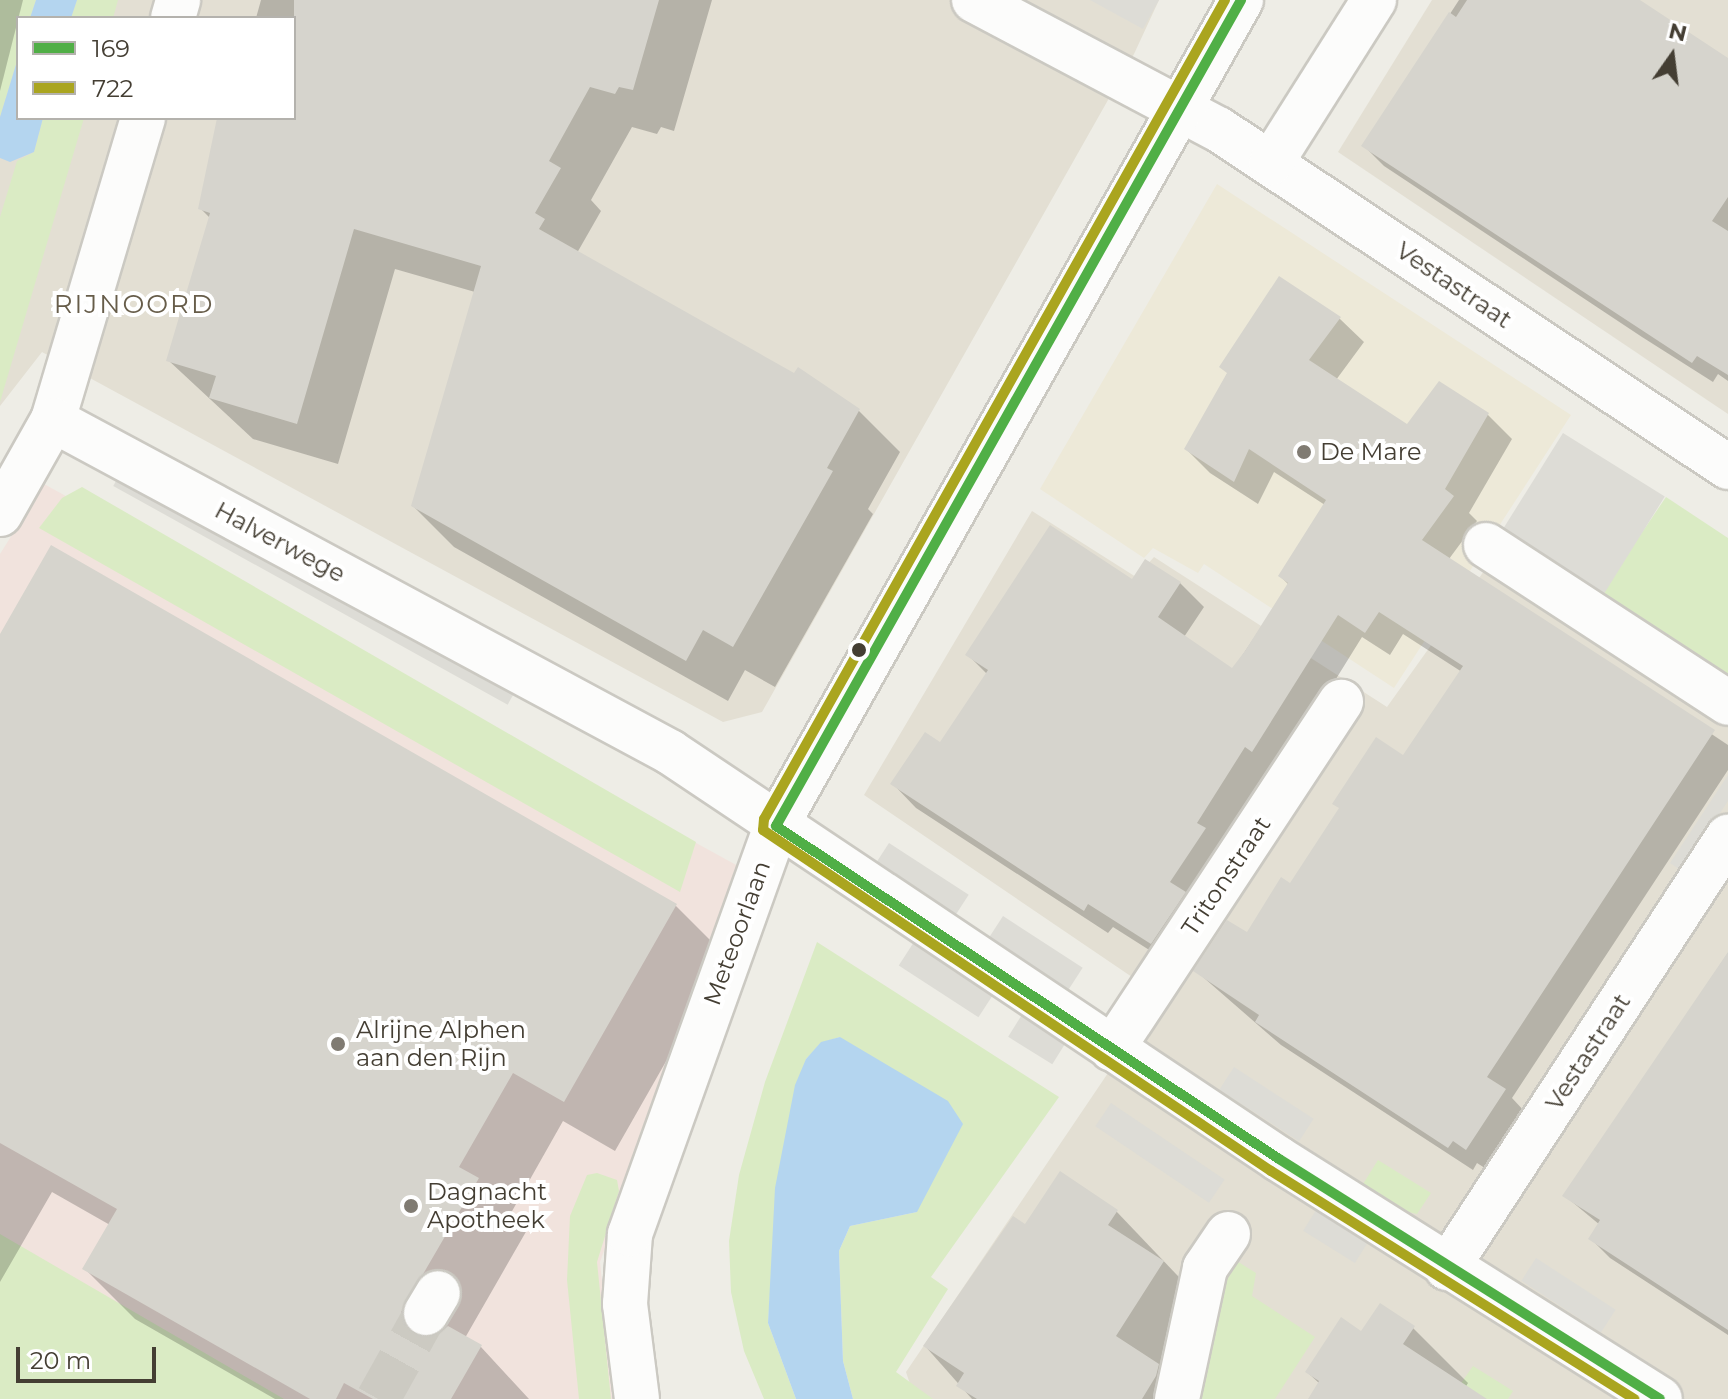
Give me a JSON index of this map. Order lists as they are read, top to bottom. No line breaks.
{"streets":{"street":["Vestastraat","Halverwege","Tritonstraat","Meteoorlaan"]},"crossings":[["Vestastraat","Halverwege"],["Vestastraat","Meteoorlaan"],["Halverwege","Tritonstraat"],["Halverwege","Meteoorlaan"]],"districts":["RIJNOORD"],"places":["De Mare","Alrijne Alphen aan den Rijn","Dagnacht Apotheek"],"lines":["transit line 169","transit line 722"],"legend":["169","722"],"scale_bar":"20 m","north":"top"}
